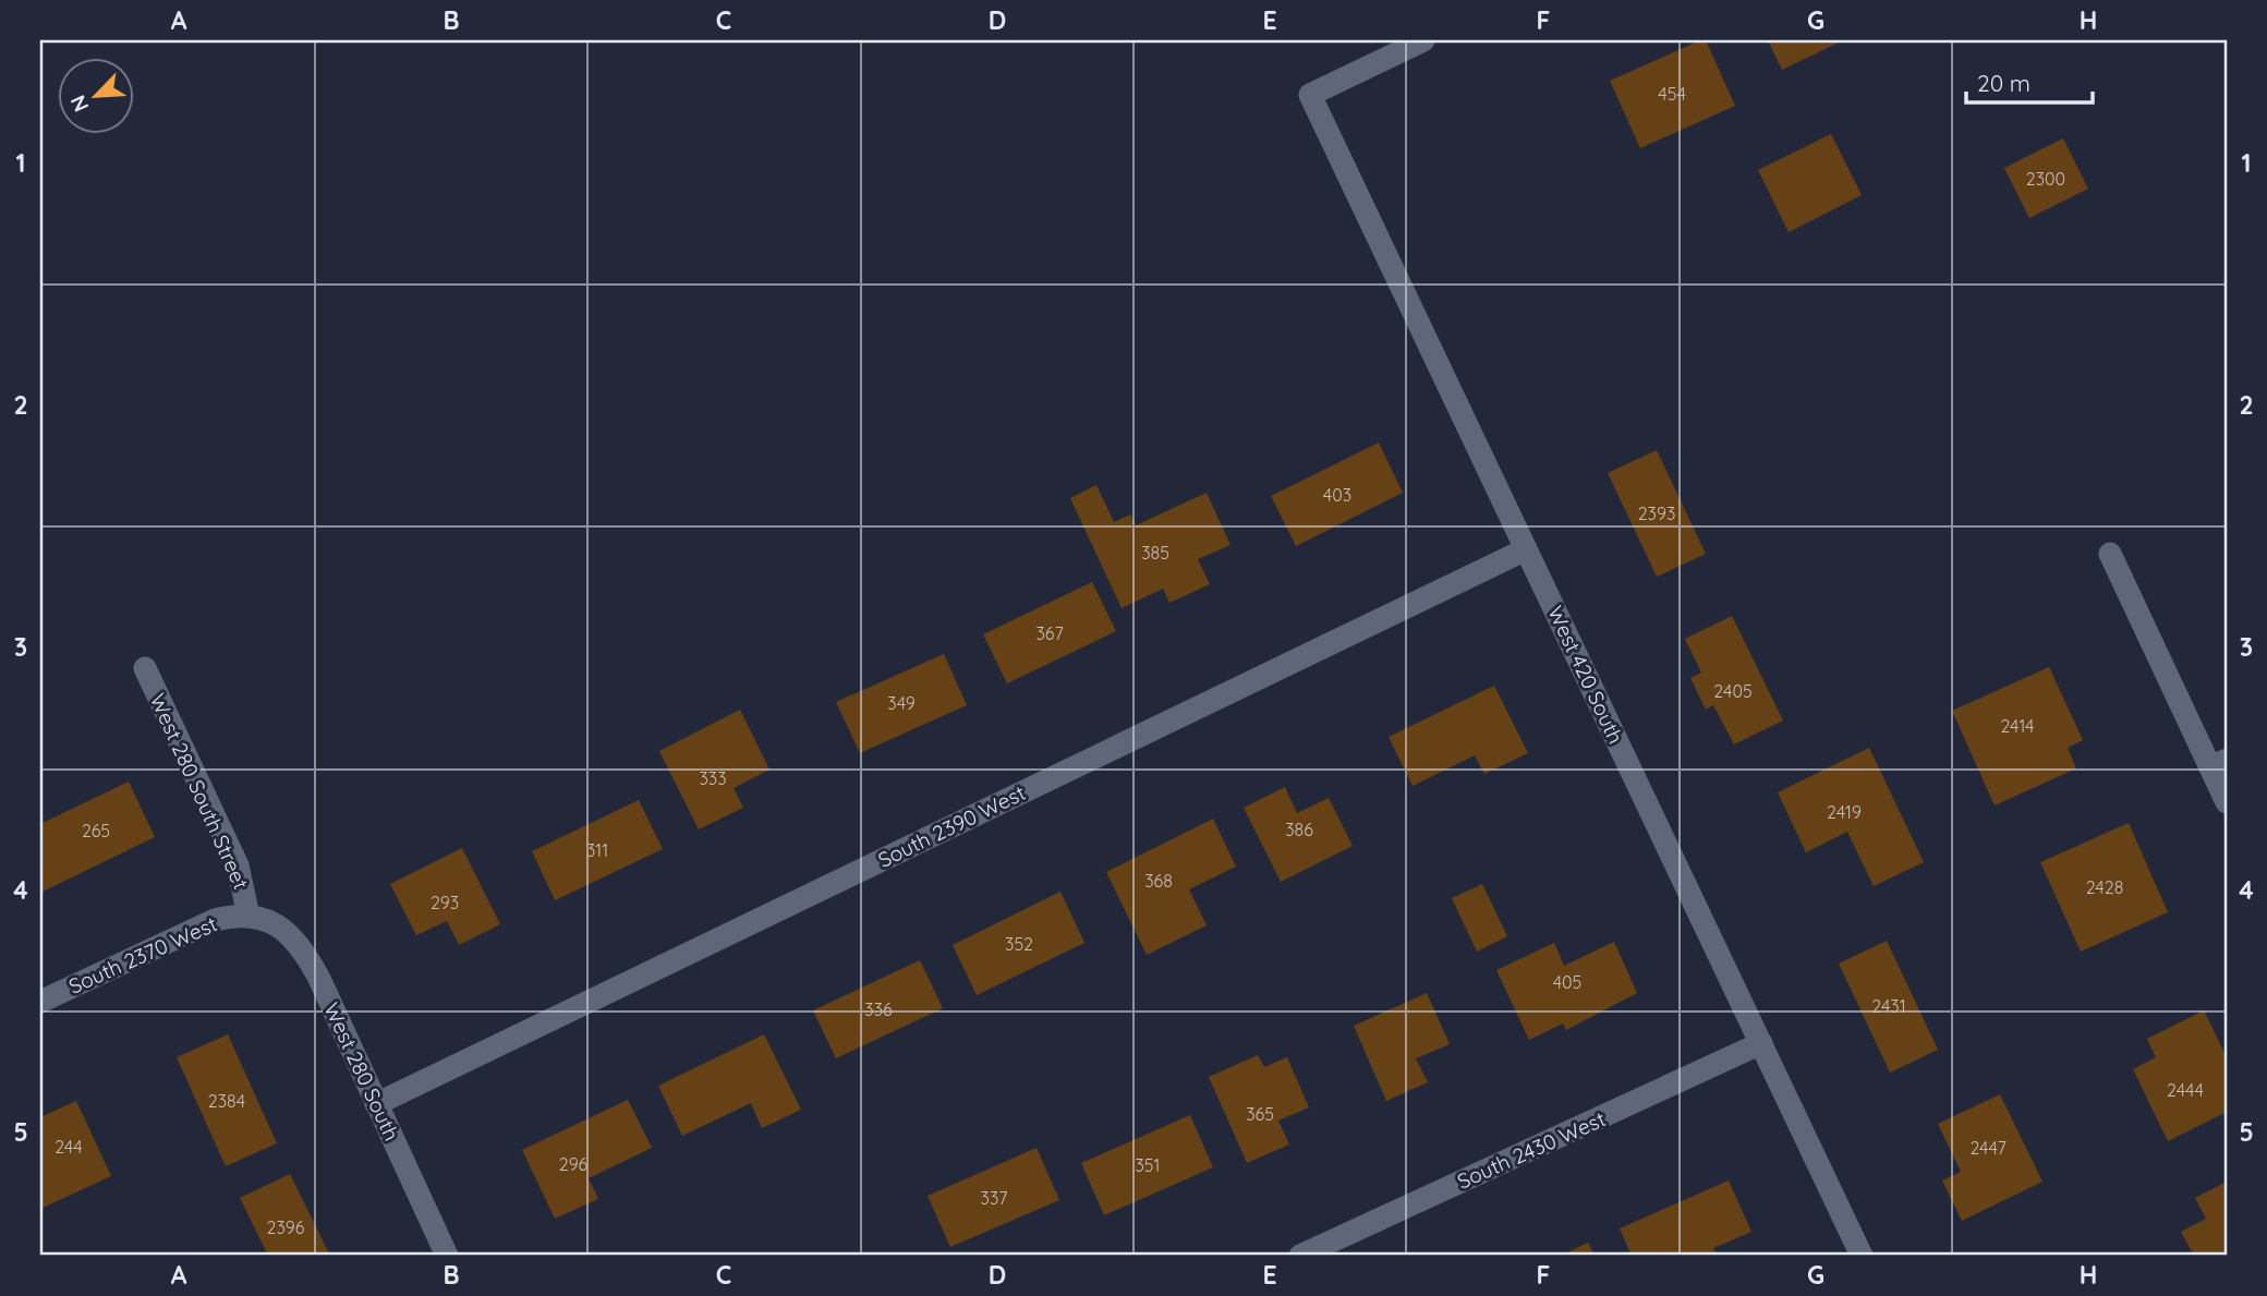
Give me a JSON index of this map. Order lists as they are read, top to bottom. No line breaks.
{"streets":{"street":["West 420 South","West 280 South Street","South 2390 West","South 2370 West","West 280 South","South 2430 West"]},"crossings":[["West 420 South","South 2390 West"],["West 420 South","South 2430 West"],["West 280 South Street","South 2370 West"],["West 280 South Street","West 280 South"],["South 2390 West","West 280 South"],["South 2370 West","West 280 South"]],"house_numbers":["454","2300","403","2393","385","367","2405","349","2414","333","2419","386","265","311","368","2428","293","352","405","2431","336","2444","2384","365","244","2447","296","351","337","2396"],"scale_bar":"20 m","north":"bottom left","grid":{"columns":["A","B","C","D","E","F","G","H"],"rows":["1","2","3","4","5"]}}
